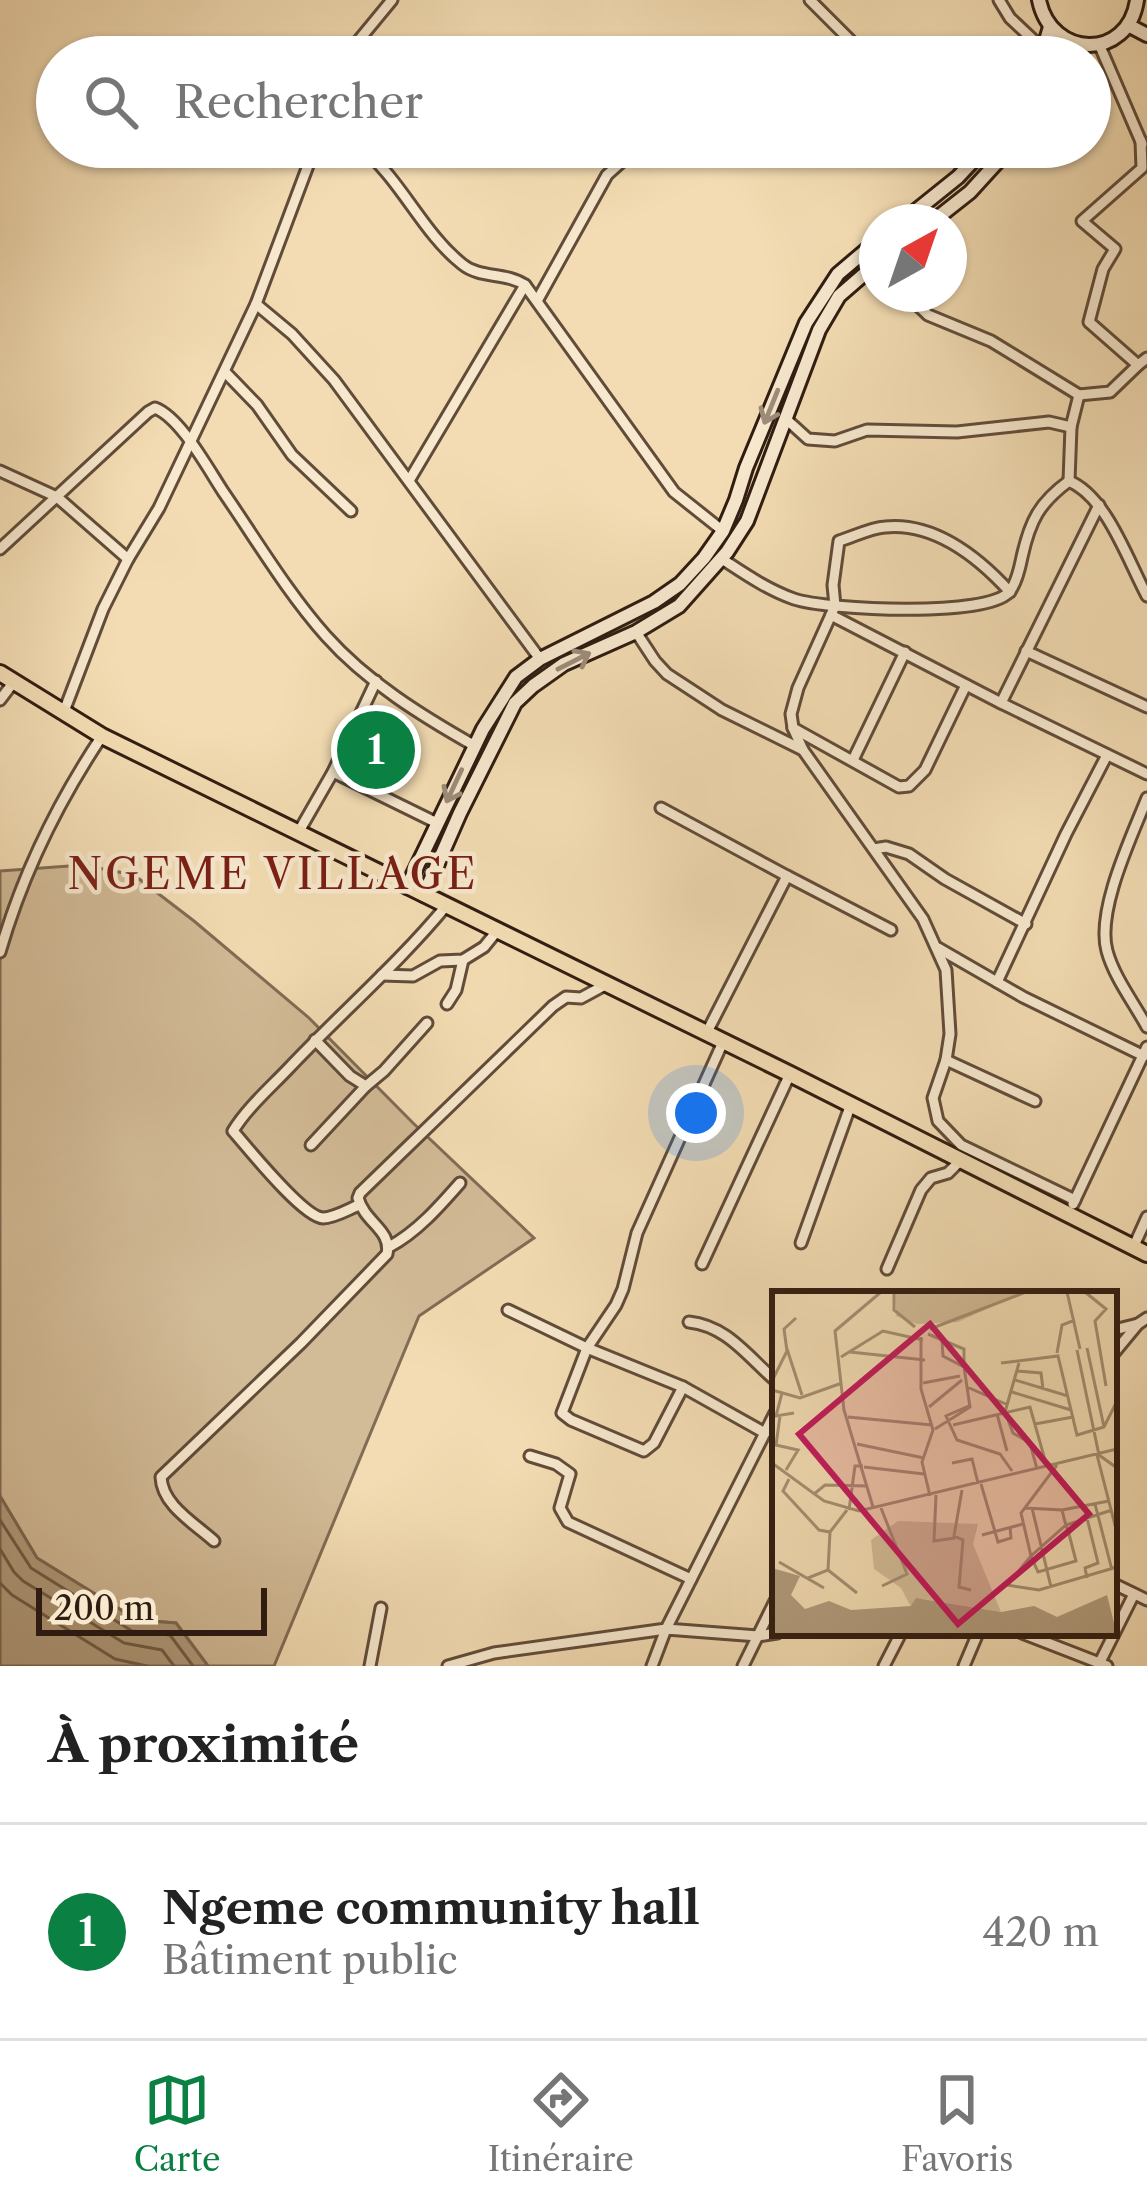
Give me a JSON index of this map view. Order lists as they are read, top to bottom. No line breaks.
{"districts":["NGEME VILLAGE"],"scale_bar":"200 m","north":"top right","page":{"search":"Rechercher","pins":"1","scale":"200 m","heading":"À proximité","list":[{"mark":"1","name":"Ngeme community hall","note":"Bâtiment public","value":"420 m"}],"nav":["Carte","Itinéraire","Favoris"]}}
